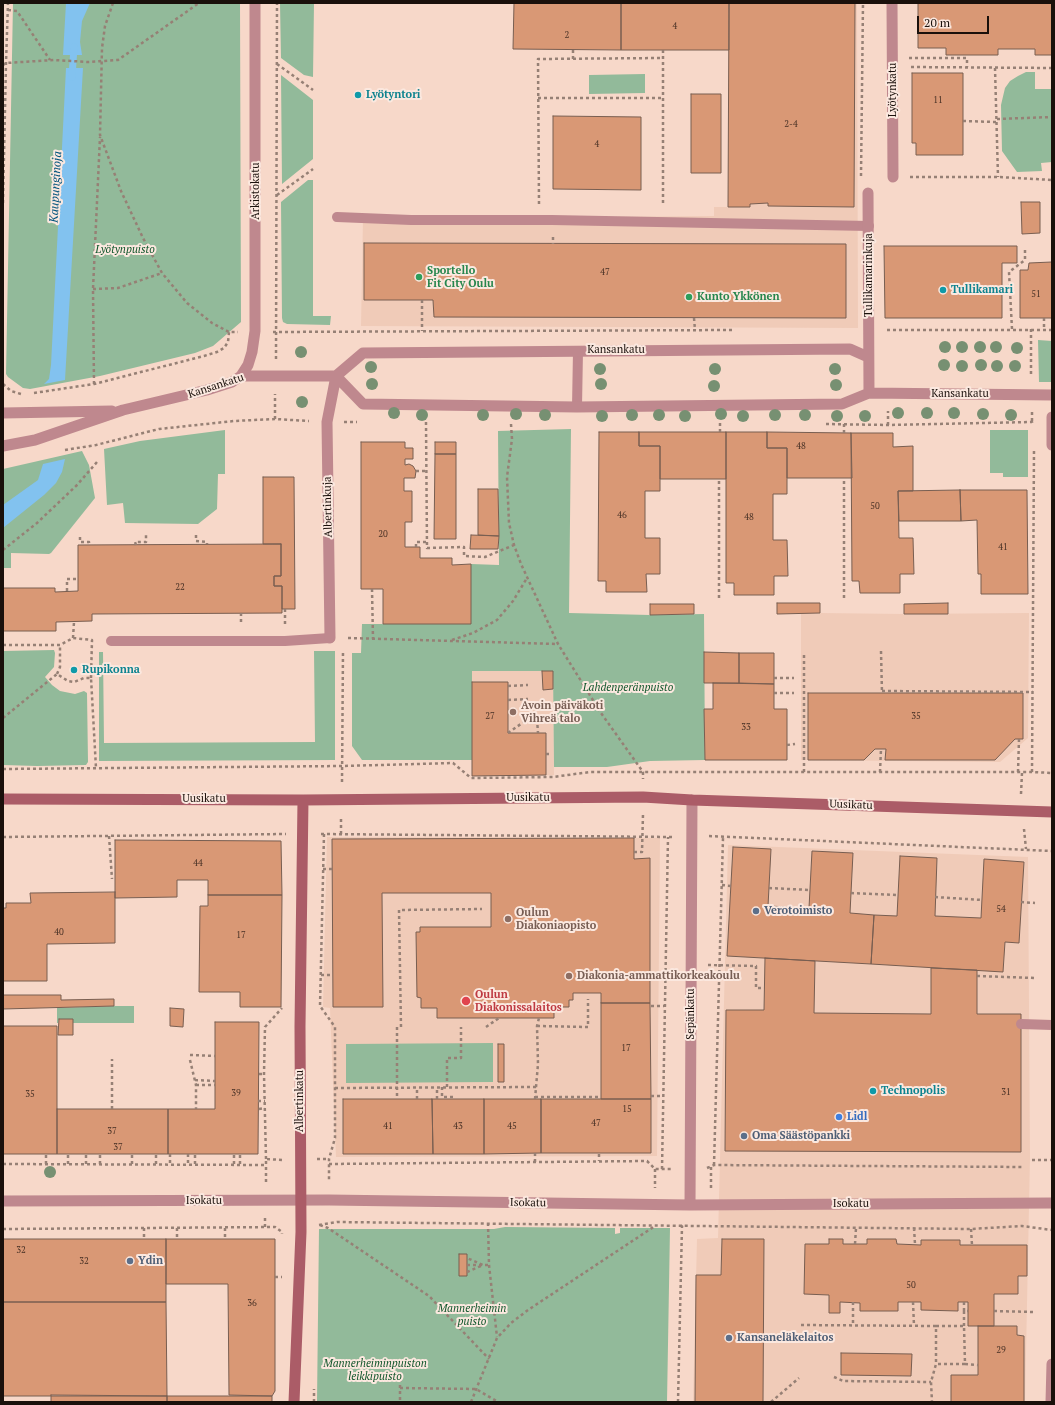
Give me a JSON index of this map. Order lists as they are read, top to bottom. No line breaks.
{"streets":{"main road":["Uusikatu","Albertinkatu"],"street":["Lyötynkatu","Arkistokatu","Tullikamarinkuja","Kansankatu","Albertinkuja","Sepänkatu","Isokatu"]},"crossings":[["Arkistokatu","Kansankatu"],["Tullikamarinkuja","Kansankatu"],["Kansankatu","Albertinkuja"],["Uusikatu","Sepänkatu"],["Uusikatu","Albertinkatu"],["Sepänkatu","Isokatu"],["Albertinkatu","Isokatu"]],"water":["Kaupunginoja"],"parks":["Lyötynpuisto","Lahdenperänpuisto","Mannerheimin puisto","Mannerheiminpuiston leikkipuisto"],"places":["Lyötyntori","Sportello Fit City Oulu","Tullikamari","Kunto Ykkönen","Rupikonna","Avoin päiväkoti Vihreä talo","Verotoimisto","Oulun Diakoniaopisto","Diakonia-ammattikorkeakoulu","Oulun Diakonissalaitos","Technopolis","Lidl","Oma Säästöpankki","Ydin","Kansaneläkelaitos"],"house_numbers":["4","2","11","2-4","4","47","51","48","50","46","48","20","41","22","27","35","33","44","54","40","17","17","31","39","35","15","47","41","43","45","37","37","32","32","50","36","29"],"scale_bar":"20 m"}
